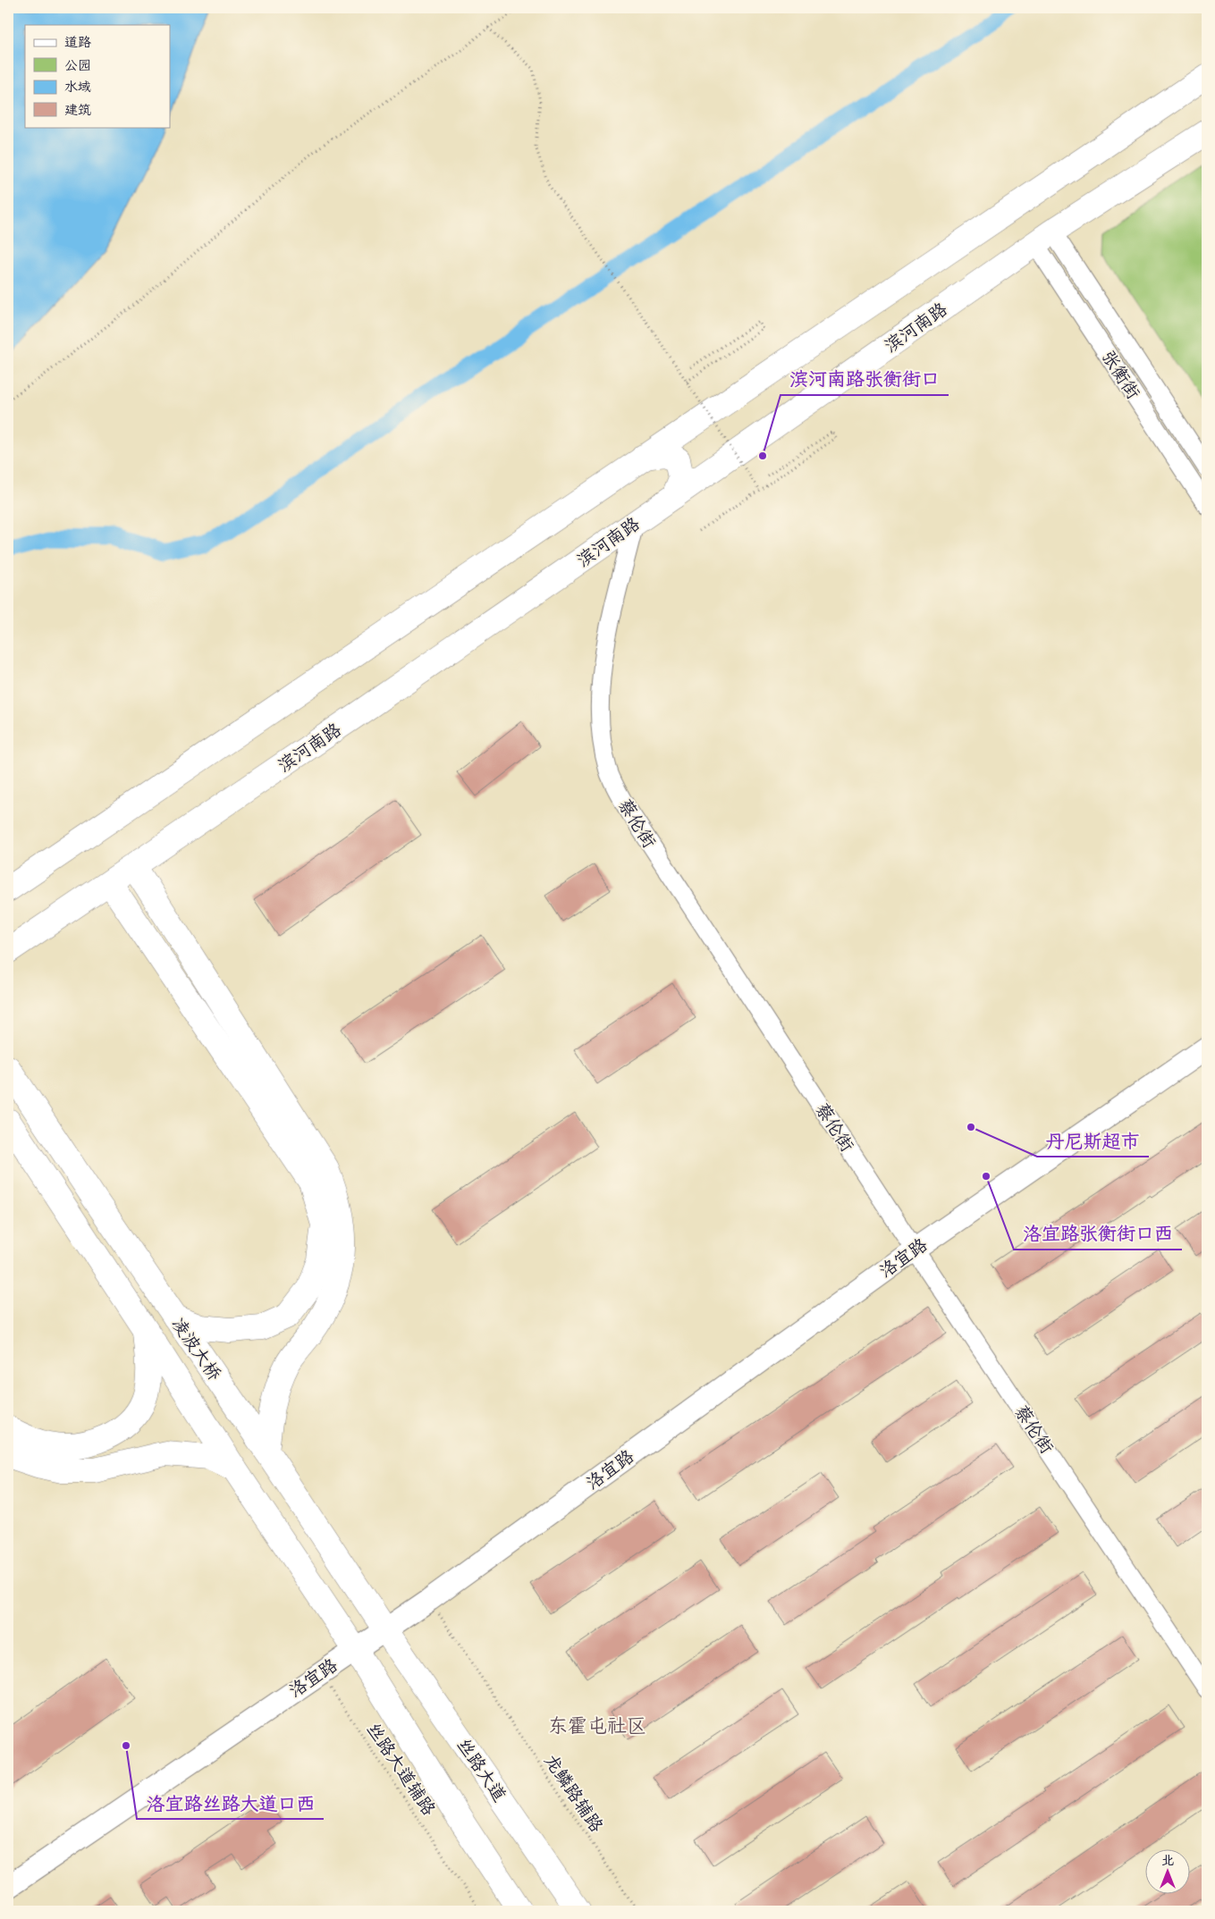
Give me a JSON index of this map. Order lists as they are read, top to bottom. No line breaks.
{"streets":{"main road":["滨河南路","凌波大桥","丝路大道"],"street":["张衡街","蔡伦街","洛宜路"],"path":["丝路大道辅路","龙鳞路辅路"]},"crossings":[["滨河南路","张衡街"],["滨河南路","蔡伦街"],["蔡伦街","洛宜路"],["洛宜路","凌波大桥"],["洛宜路","丝路大道"],["洛宜路","龙鳞路辅路"],["凌波大桥","丝路大道"]],"districts":["东霍屯社区"],"places":["滨河南路张衡街口","丹尼斯超市","洛宜路张衡街口西","洛宜路丝路大道口西"],"legend":["道路","公园","水域","建筑"],"north":"top"}
